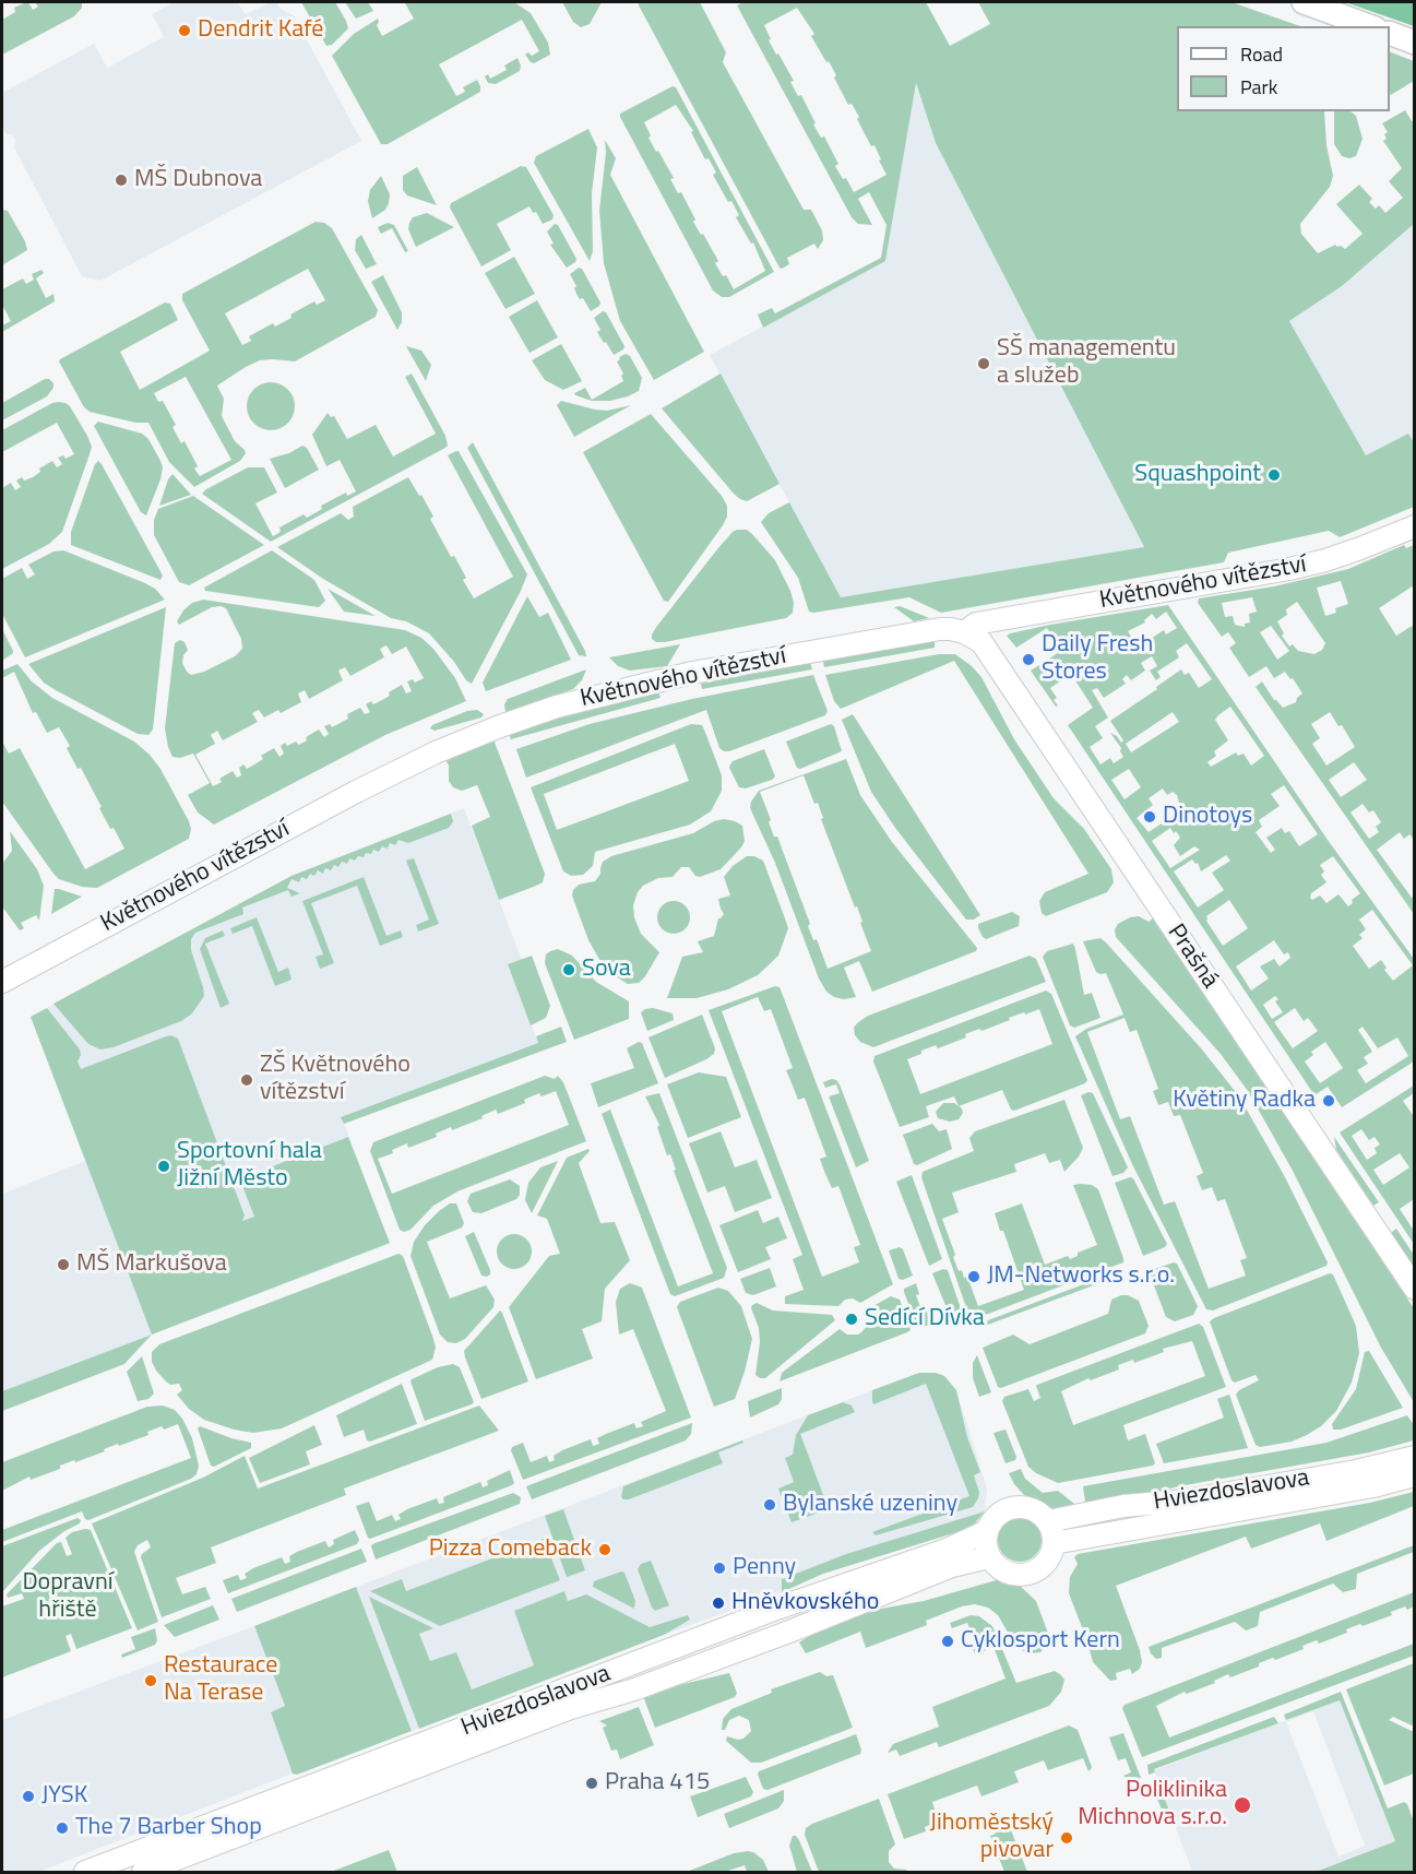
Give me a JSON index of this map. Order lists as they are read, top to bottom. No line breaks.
{"streets":{"street":["Květnového vítězství","Prašná","Hviezdoslavova"]},"crossings":[["Květnového vítězství","Prašná"]],"parks":["Dopravní hřiště"],"places":["Dendrit Kafé","MŠ Dubnova","SŠ managementu a služeb","Squashpoint","Daily Fresh Stores","Dinotoys","Sova","ZŠ Květnového vítězství","Květiny Radka","Sportovní hala Jižní Město","MŠ Markušova","JM-Networks s.r.o.","Sedící Dívka","Bylanské uzeniny","Pizza Comeback","Penny","Hněvkovského","Cyklosport Kern","Restaurace Na Terase","Praha 415","JYSK","Poliklinika Michnova s.r.o.","The 7 Barber Shop","Jihoměstský pivovar"],"legend":["Road","Park"]}
